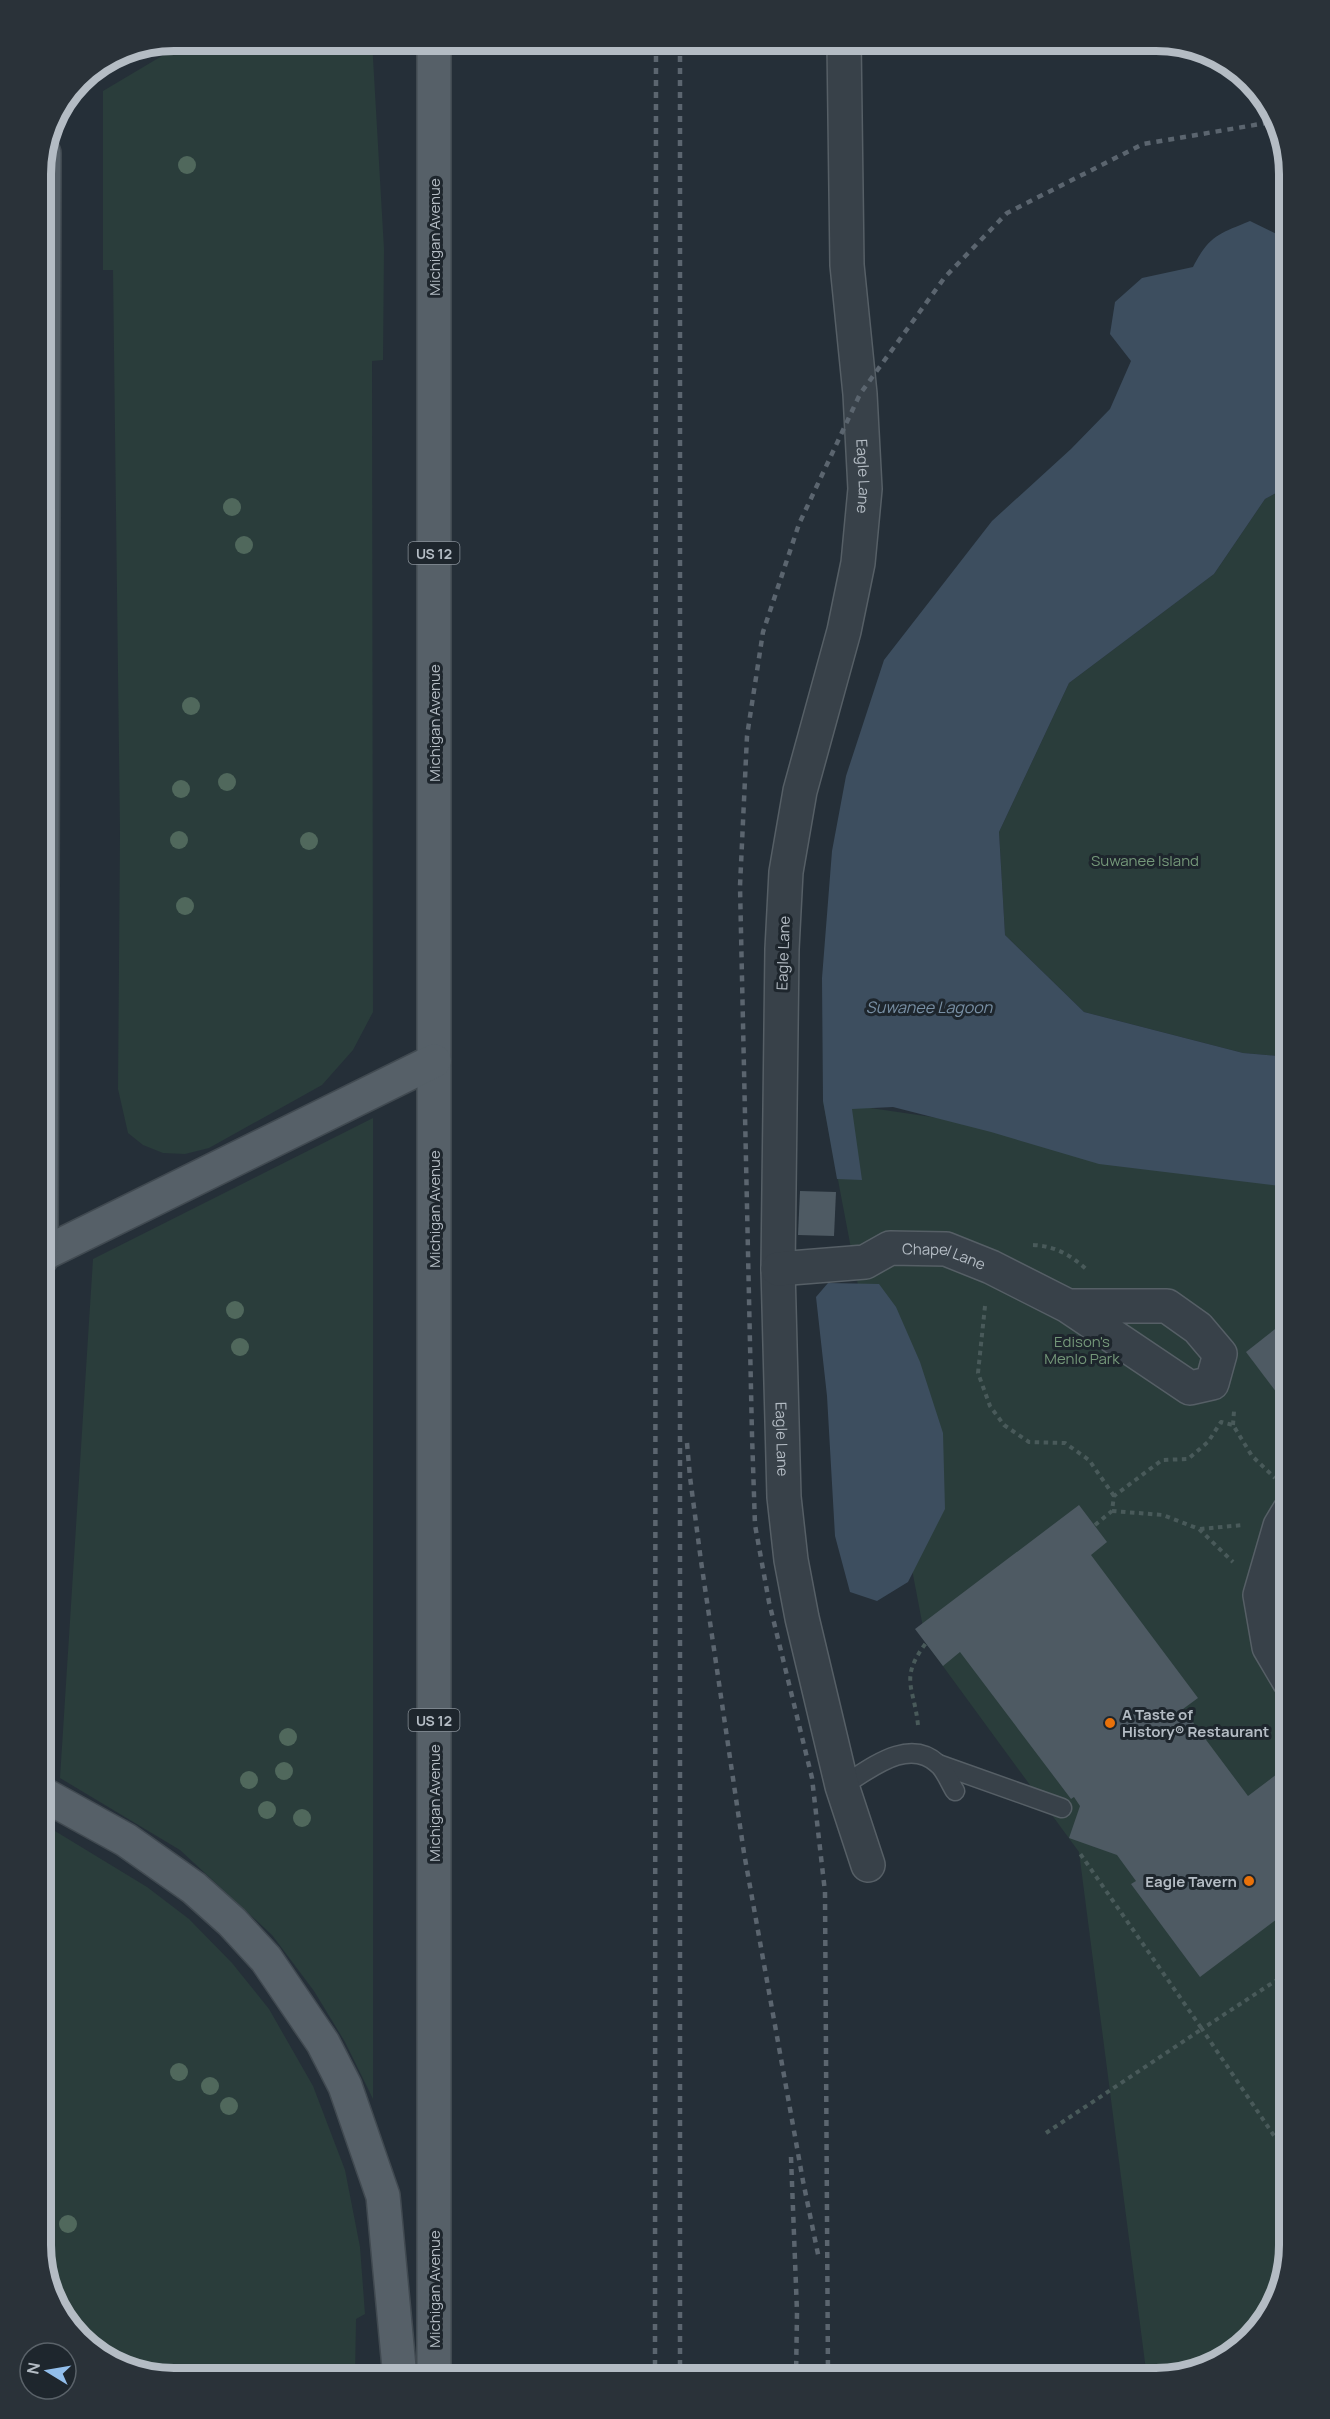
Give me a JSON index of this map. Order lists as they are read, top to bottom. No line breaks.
{"streets":{"main road":["Michigan Avenue","US 12"],"street":["Eagle Lane","Chapel Lane"]},"crossings":[["Eagle Lane","Chapel Lane"]],"water":["Suwanee Lagoon"],"parks":["Suwanee Island","Edison's Menlo Park"],"places":["A Taste of History® Restaurant","Eagle Tavern"],"north":"left"}
